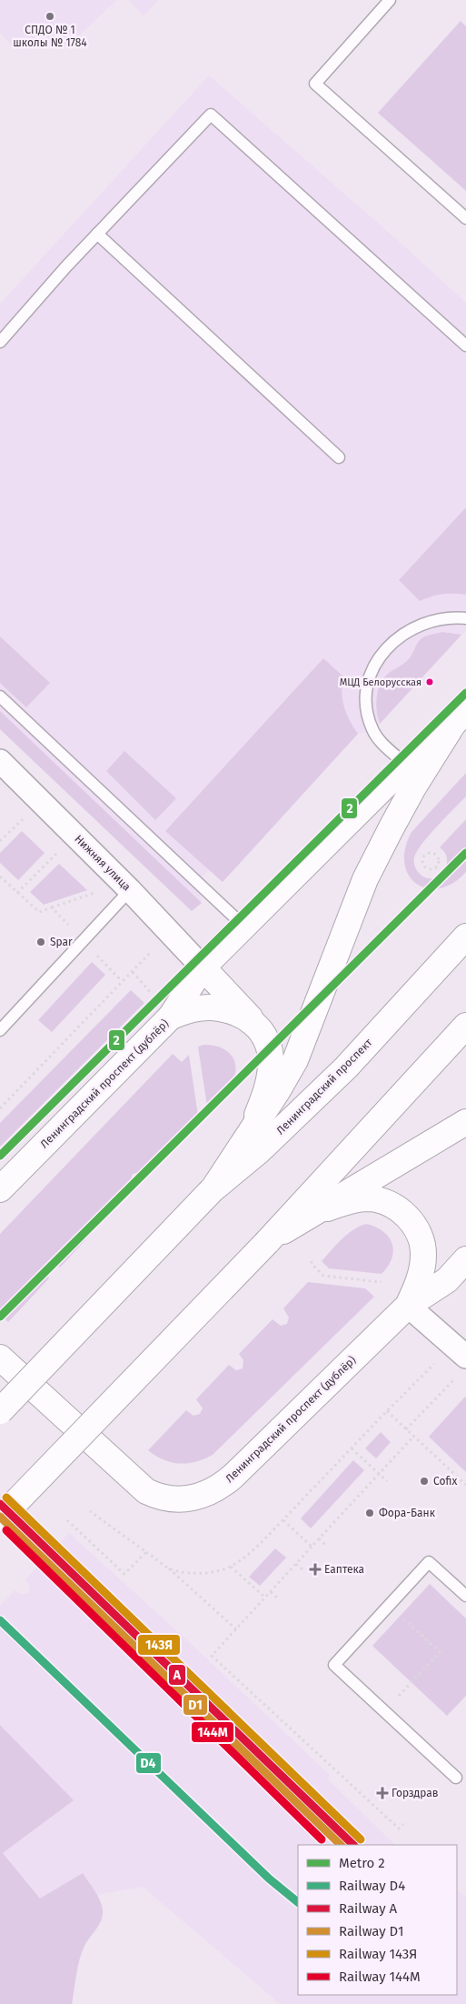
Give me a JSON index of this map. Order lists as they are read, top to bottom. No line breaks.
{"streets":{"main road":["Ленинградский проспект (дублёр)","Ленинградский проспект"],"street":["Нижняя улица"]},"crossings":[["Нижняя улица","Ленинградский проспект (дублёр)"],["Ленинградский проспект (дублёр)","Ленинградский проспект"]],"places":{"other":["СПДО № 1 школы № 1784","МЦД Белорусская","Spar","Cofix","Фора-Банк"],"health":["Еаптека","Горздрав"]},"lines":["metro line 2","rail line 143Я","rail line A","rail line D1","rail line 144М","rail line D4"],"legend":["Metro 2","Railway D4","Railway A","Railway D1","Railway 143Я","Railway 144М"]}
